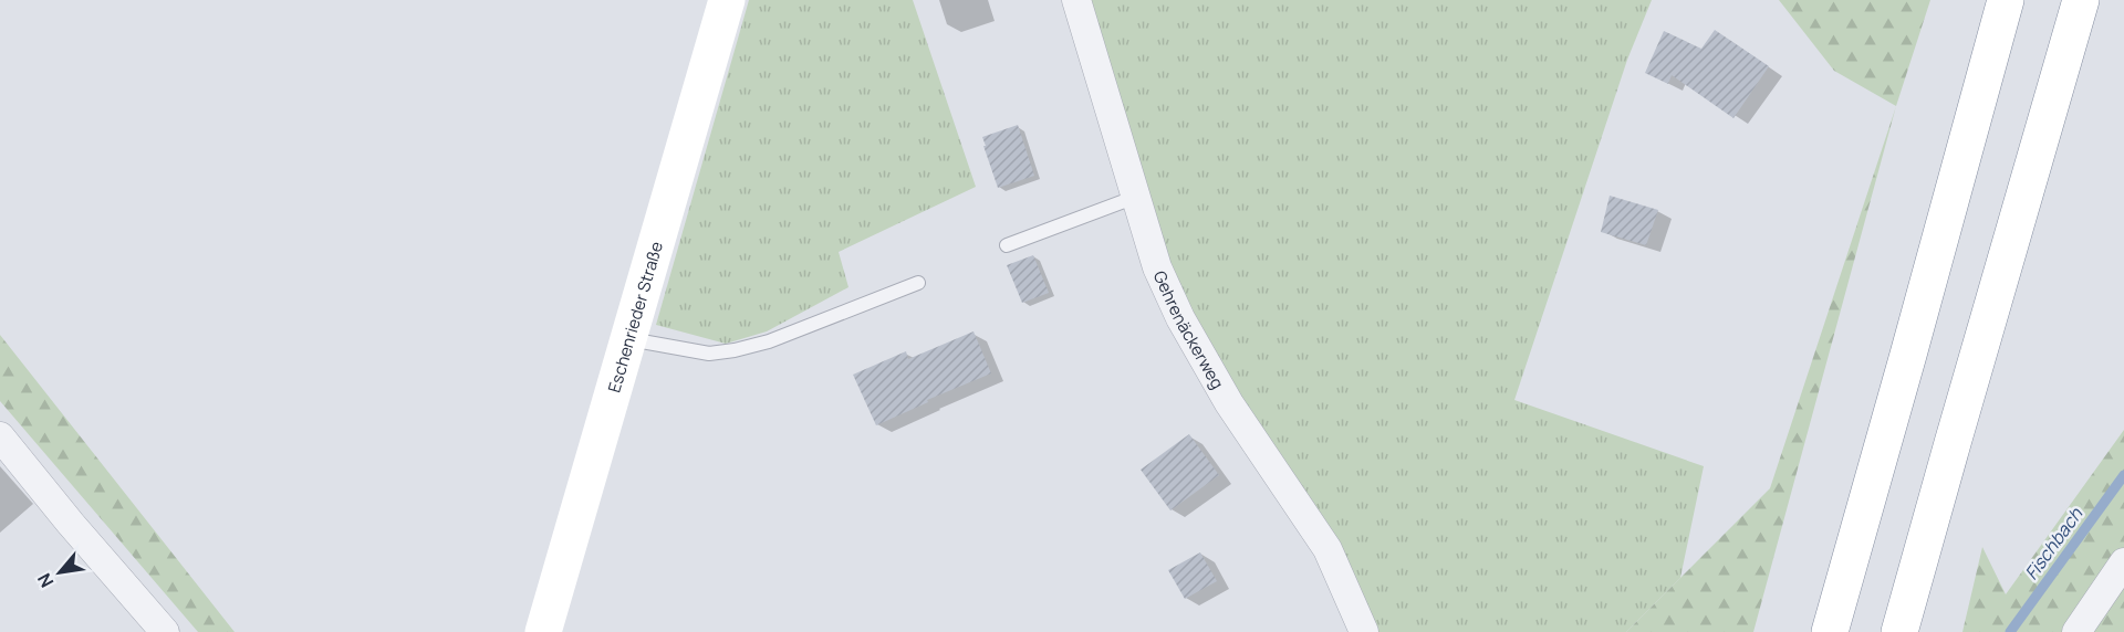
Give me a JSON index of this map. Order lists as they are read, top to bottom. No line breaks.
{"streets":{"main road":["Eschenrieder Straße"],"street":["Gehrenäckerweg"]},"water":["Fischbach"],"north":"bottom left"}
